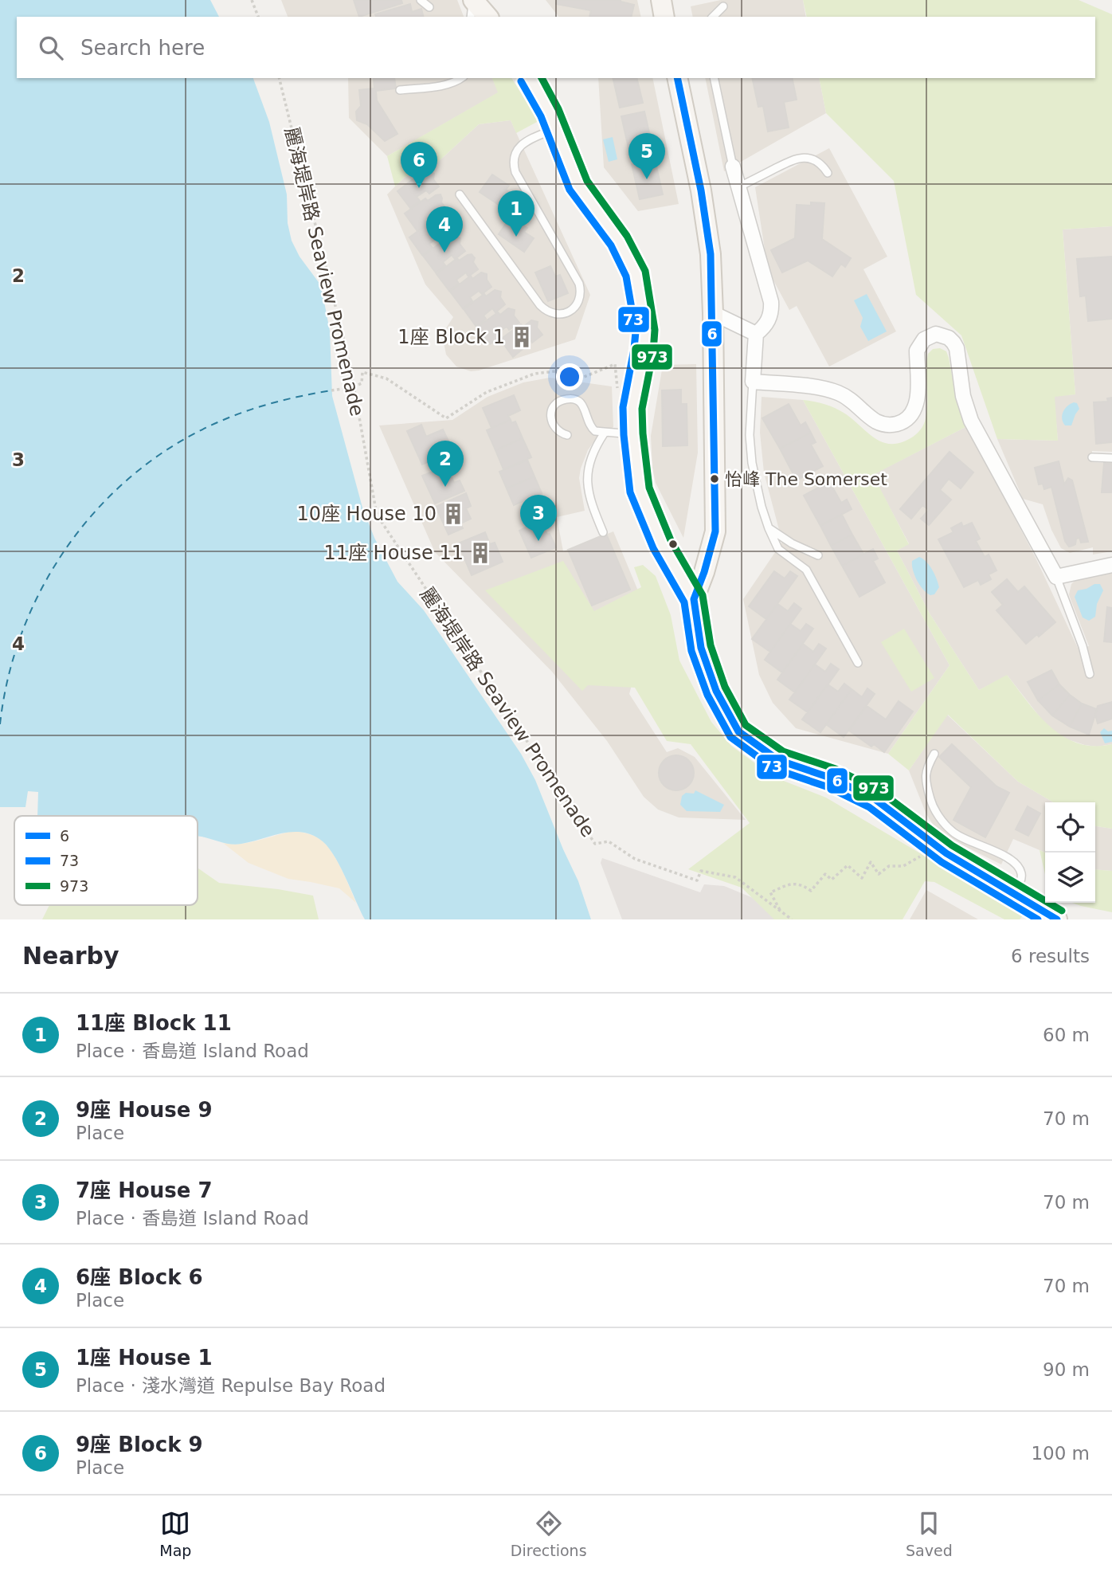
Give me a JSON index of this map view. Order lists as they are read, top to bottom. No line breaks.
{"streets":{"path":["麗海堤岸路 Seaview Promenade"]},"places":{"building":["1座 Block 1","10座 House 10","11座 House 11"],"other":["怡峰 The Somerset"]},"lines":["transit line 6","transit line 973","transit line 73"],"legend":["6","73","973"],"page":{"search":"Search here","pins":["5","6","1","4","2","3"],"heading":["Nearby","6 results"],"list":[{"mark":"1","name":"11座 Block 11","note":"Place · 香島道 Island Road","value":"60 m"},{"mark":"2","name":"9座 House 9","note":"Place","value":"70 m"},{"mark":"3","name":"7座 House 7","note":"Place · 香島道 Island Road","value":"70 m"},{"mark":"4","name":"6座 Block 6","note":"Place","value":"70 m"},{"mark":"5","name":"1座 House 1","note":"Place · 淺水灣道 Repulse Bay Road","value":"90 m"},{"mark":"6","name":"9座 Block 9","note":"Place","value":"100 m"}],"nav":["Map","Directions","Saved"]},"grid":{"rows":["2","3","4"]}}
